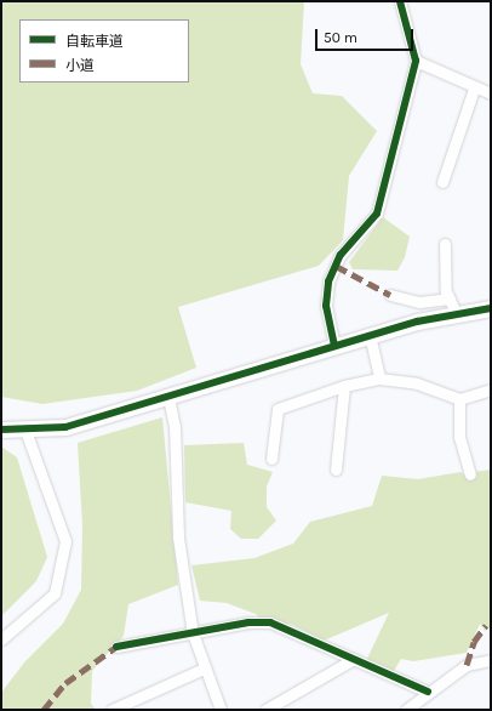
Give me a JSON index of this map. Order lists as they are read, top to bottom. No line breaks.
{"legend":["自転車道","小道"],"scale_bar":"50 m"}
